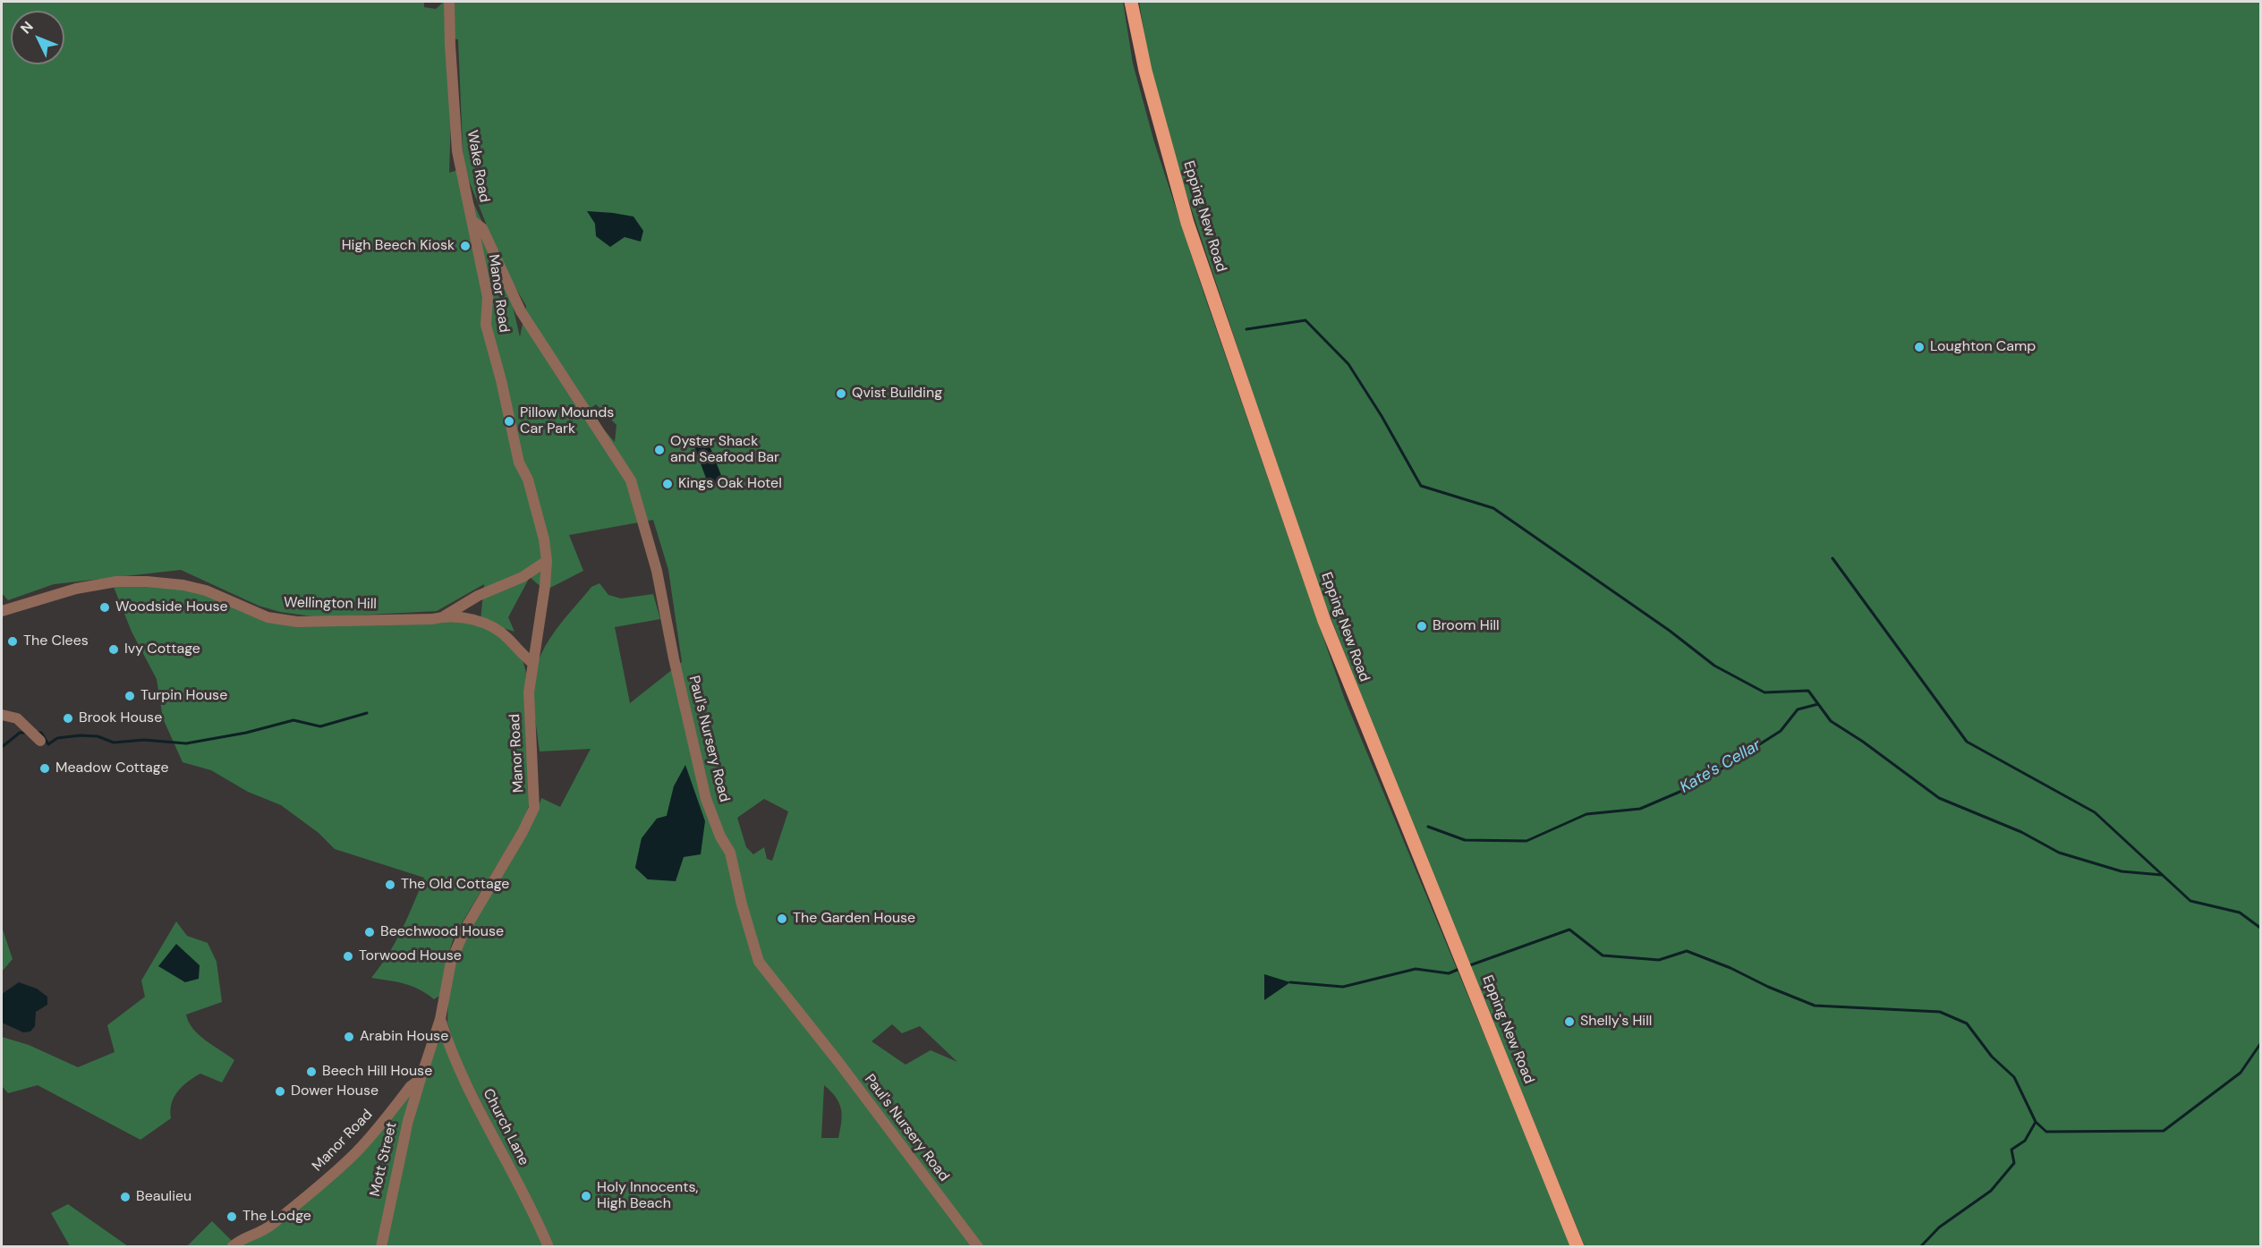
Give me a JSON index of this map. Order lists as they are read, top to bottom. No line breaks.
{"streets":{"main road":["Epping New Road"],"street":["Wake Road","Manor Road","Wellington Hill","Paul's Nursery Road","Church Lane","Mott Street"]},"crossings":[["Wake Road","Manor Road"],["Wake Road","Paul's Nursery Road"],["Manor Road","Wellington Hill"],["Manor Road","Church Lane"],["Manor Road","Mott Street"]],"water":["Kate's Cellar"],"places":["High Beech Kiosk","Loughton Camp","Qvist Building","Pillow Mounds Car Park","Oyster Shack and Seafood Bar","Kings Oak Hotel","Woodside House","Broom Hill","The Clees","Ivy Cottage","Turpin House","Brook House","Meadow Cottage","The Old Cottage","The Garden House","Beechwood House","Torwood House","Shelly's Hill","Arabin House","Beech Hill House","Dower House","Holy Innocents, High Beach","Beaulieu","The Lodge"],"north":"top left"}
